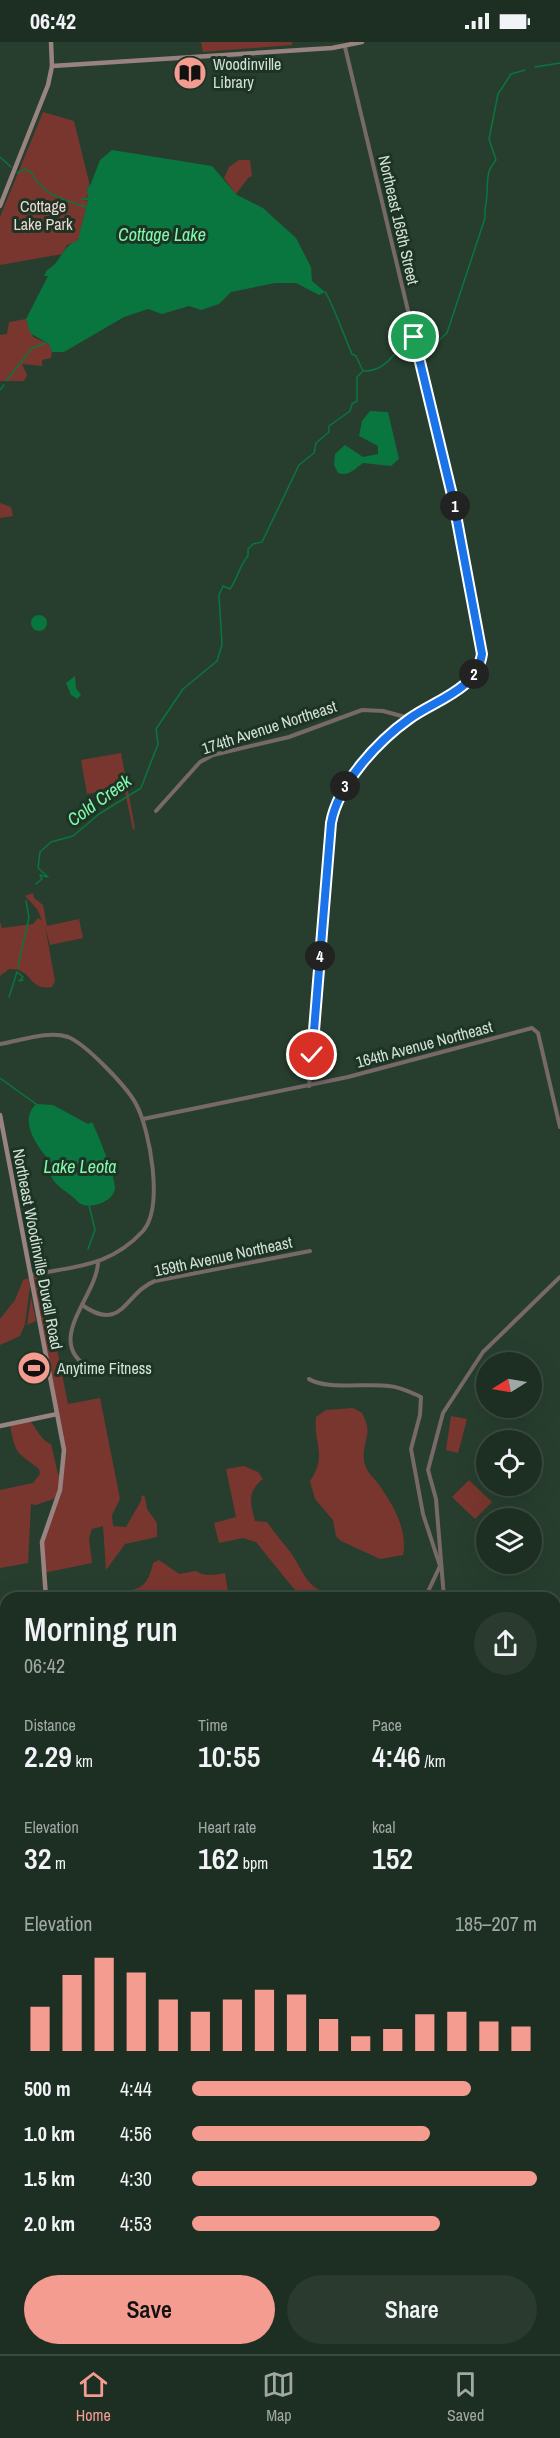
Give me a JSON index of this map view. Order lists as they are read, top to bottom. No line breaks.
{"streets":{"main road":["Northeast Woodinville Duvall Road"],"street":["Northeast 165th Street","174th Avenue Northeast","164th Avenue Northeast","159th Avenue Northeast"]},"crossings":[["Northeast 165th Street","174th Avenue Northeast"]],"water":["Cottage Lake","Cold Creek","Lake Leota"],"parks":["Cottage Lake Park"],"places":{"library":["Woodinville Library"],"sports":["Anytime Fitness"]},"north":"left","page":{"status":"06:42","pins":["1","2","3","4"],"heading":["Morning run","06:42"],"stats":[["Distance","2.29 km"],["Time","10:55"],["Pace","4:46 /km"],["Elevation","32 m"],["Heart rate","162 bpm"],["kcal","152"]],"chart":["Elevation","185–207 m"],"list":[{"name":"500 m","note":"4:44"},{"name":"1.0 km","note":"4:56"},{"name":"1.5 km","note":"4:30"},{"name":"2.0 km","note":"4:53"}],"buttons":["Save","Share"],"tabs":["Home","Map","Saved"]}}
